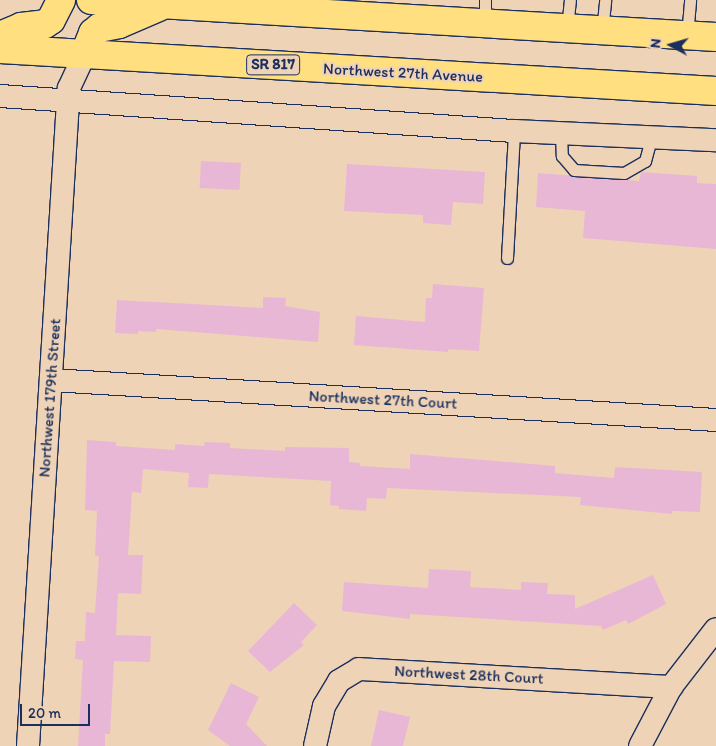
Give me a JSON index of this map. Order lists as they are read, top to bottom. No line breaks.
{"streets":{"main road":["SR 817","Northwest 27th Avenue"],"street":["Northwest 179th Street","Northwest 27th Court","Northwest 28th Court"]},"crossings":[["Northwest 27th Avenue","Northwest 179th Street"],["Northwest 179th Street","Northwest 27th Court"]],"scale_bar":"20 m","north":"left"}
